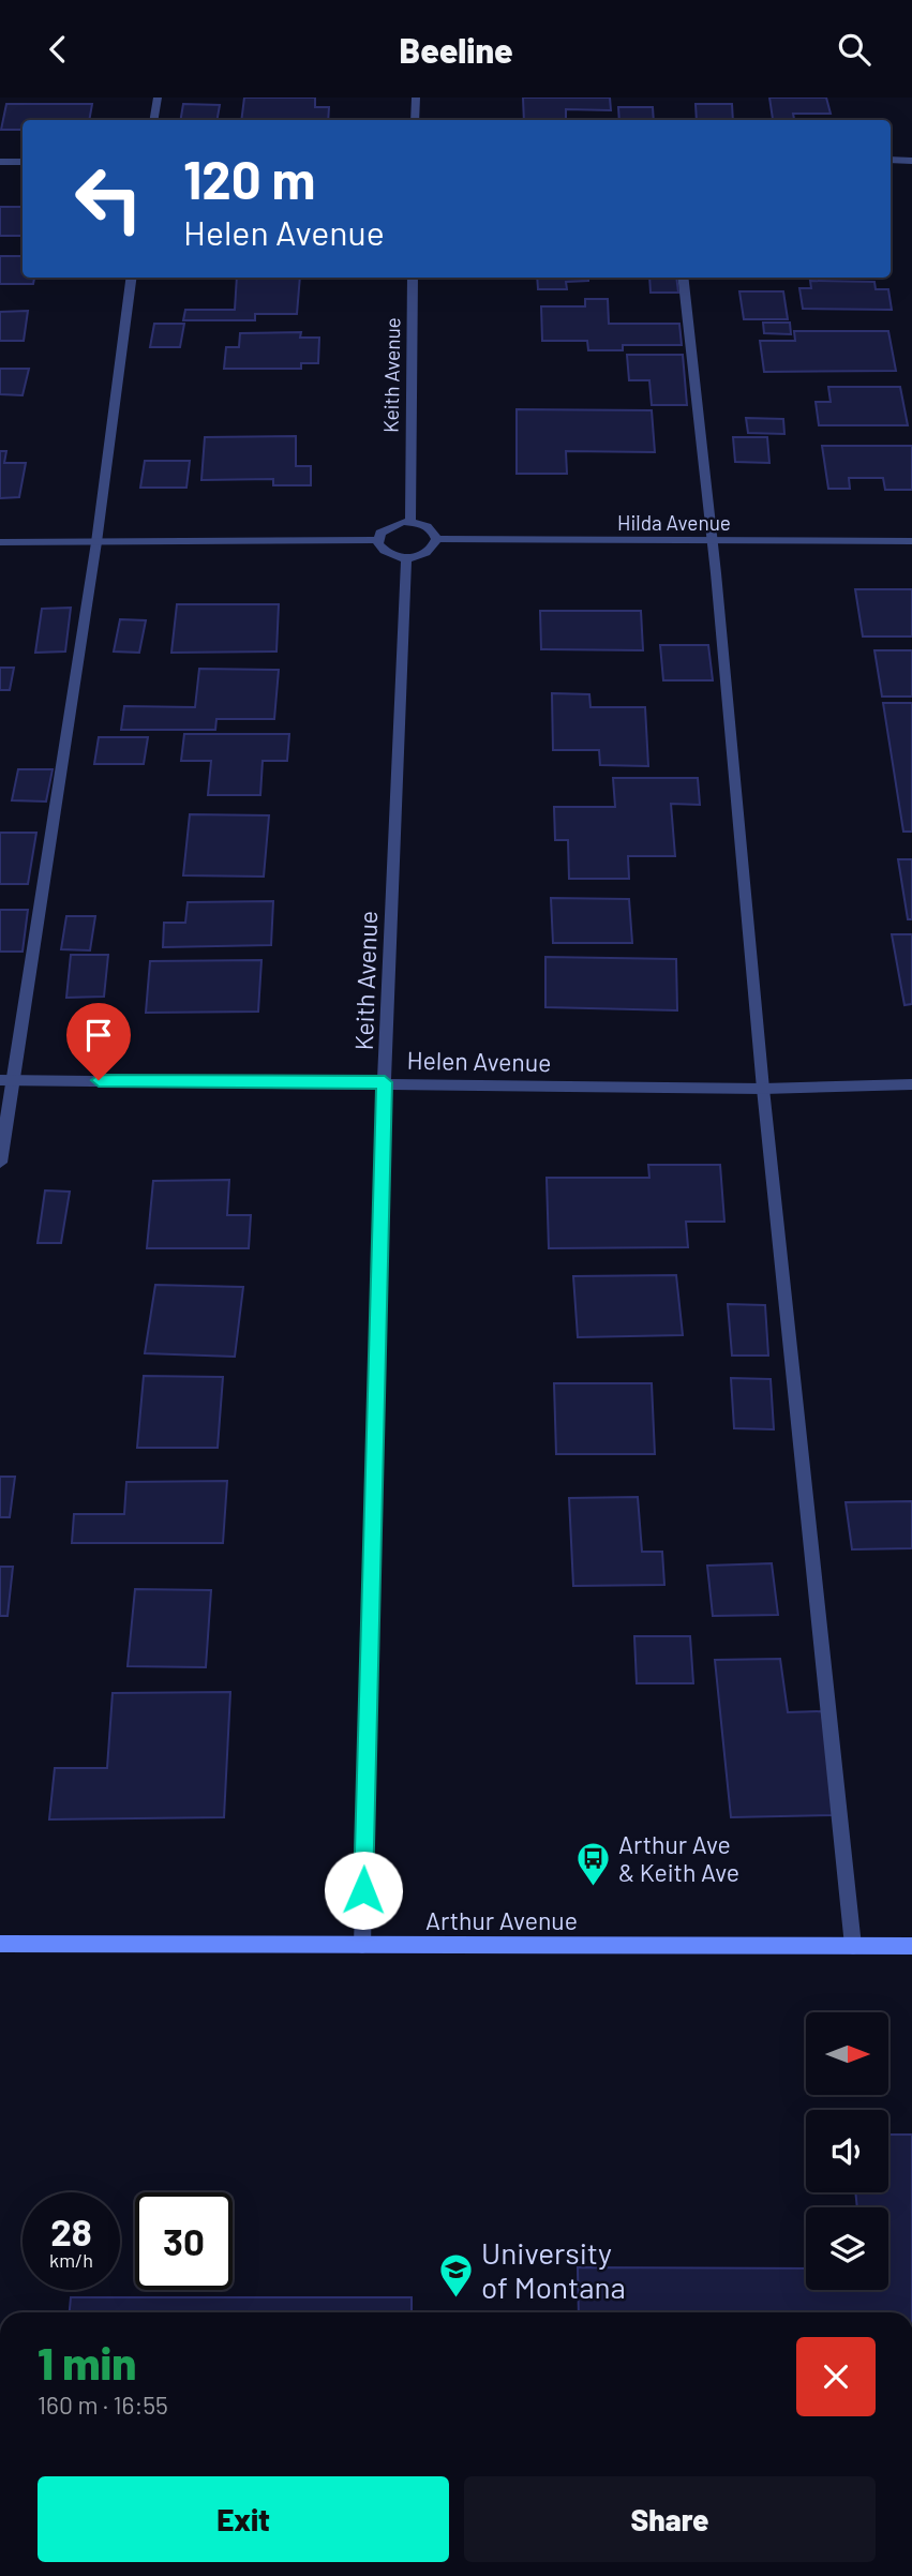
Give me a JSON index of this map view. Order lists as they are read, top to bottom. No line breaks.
{"streets":{"street":["Keith Avenue","Hilda Avenue","Helen Avenue","Arthur Avenue"]},"crossings":[["Keith Avenue","Hilda Avenue"],["Keith Avenue","Helen Avenue"],["Keith Avenue","Arthur Avenue"]],"places":{"bus stop":["Arthur Ave & Keith Ave"],"school or university":["University of Montana"]},"north":"right","page":{"header":"Beeline","turn":["120 m","Helen Avenue"],"speed":"28 km/h","limit":"30","heading":["1 min","160 m · 16:55"],"buttons":["Exit","Share"]}}
